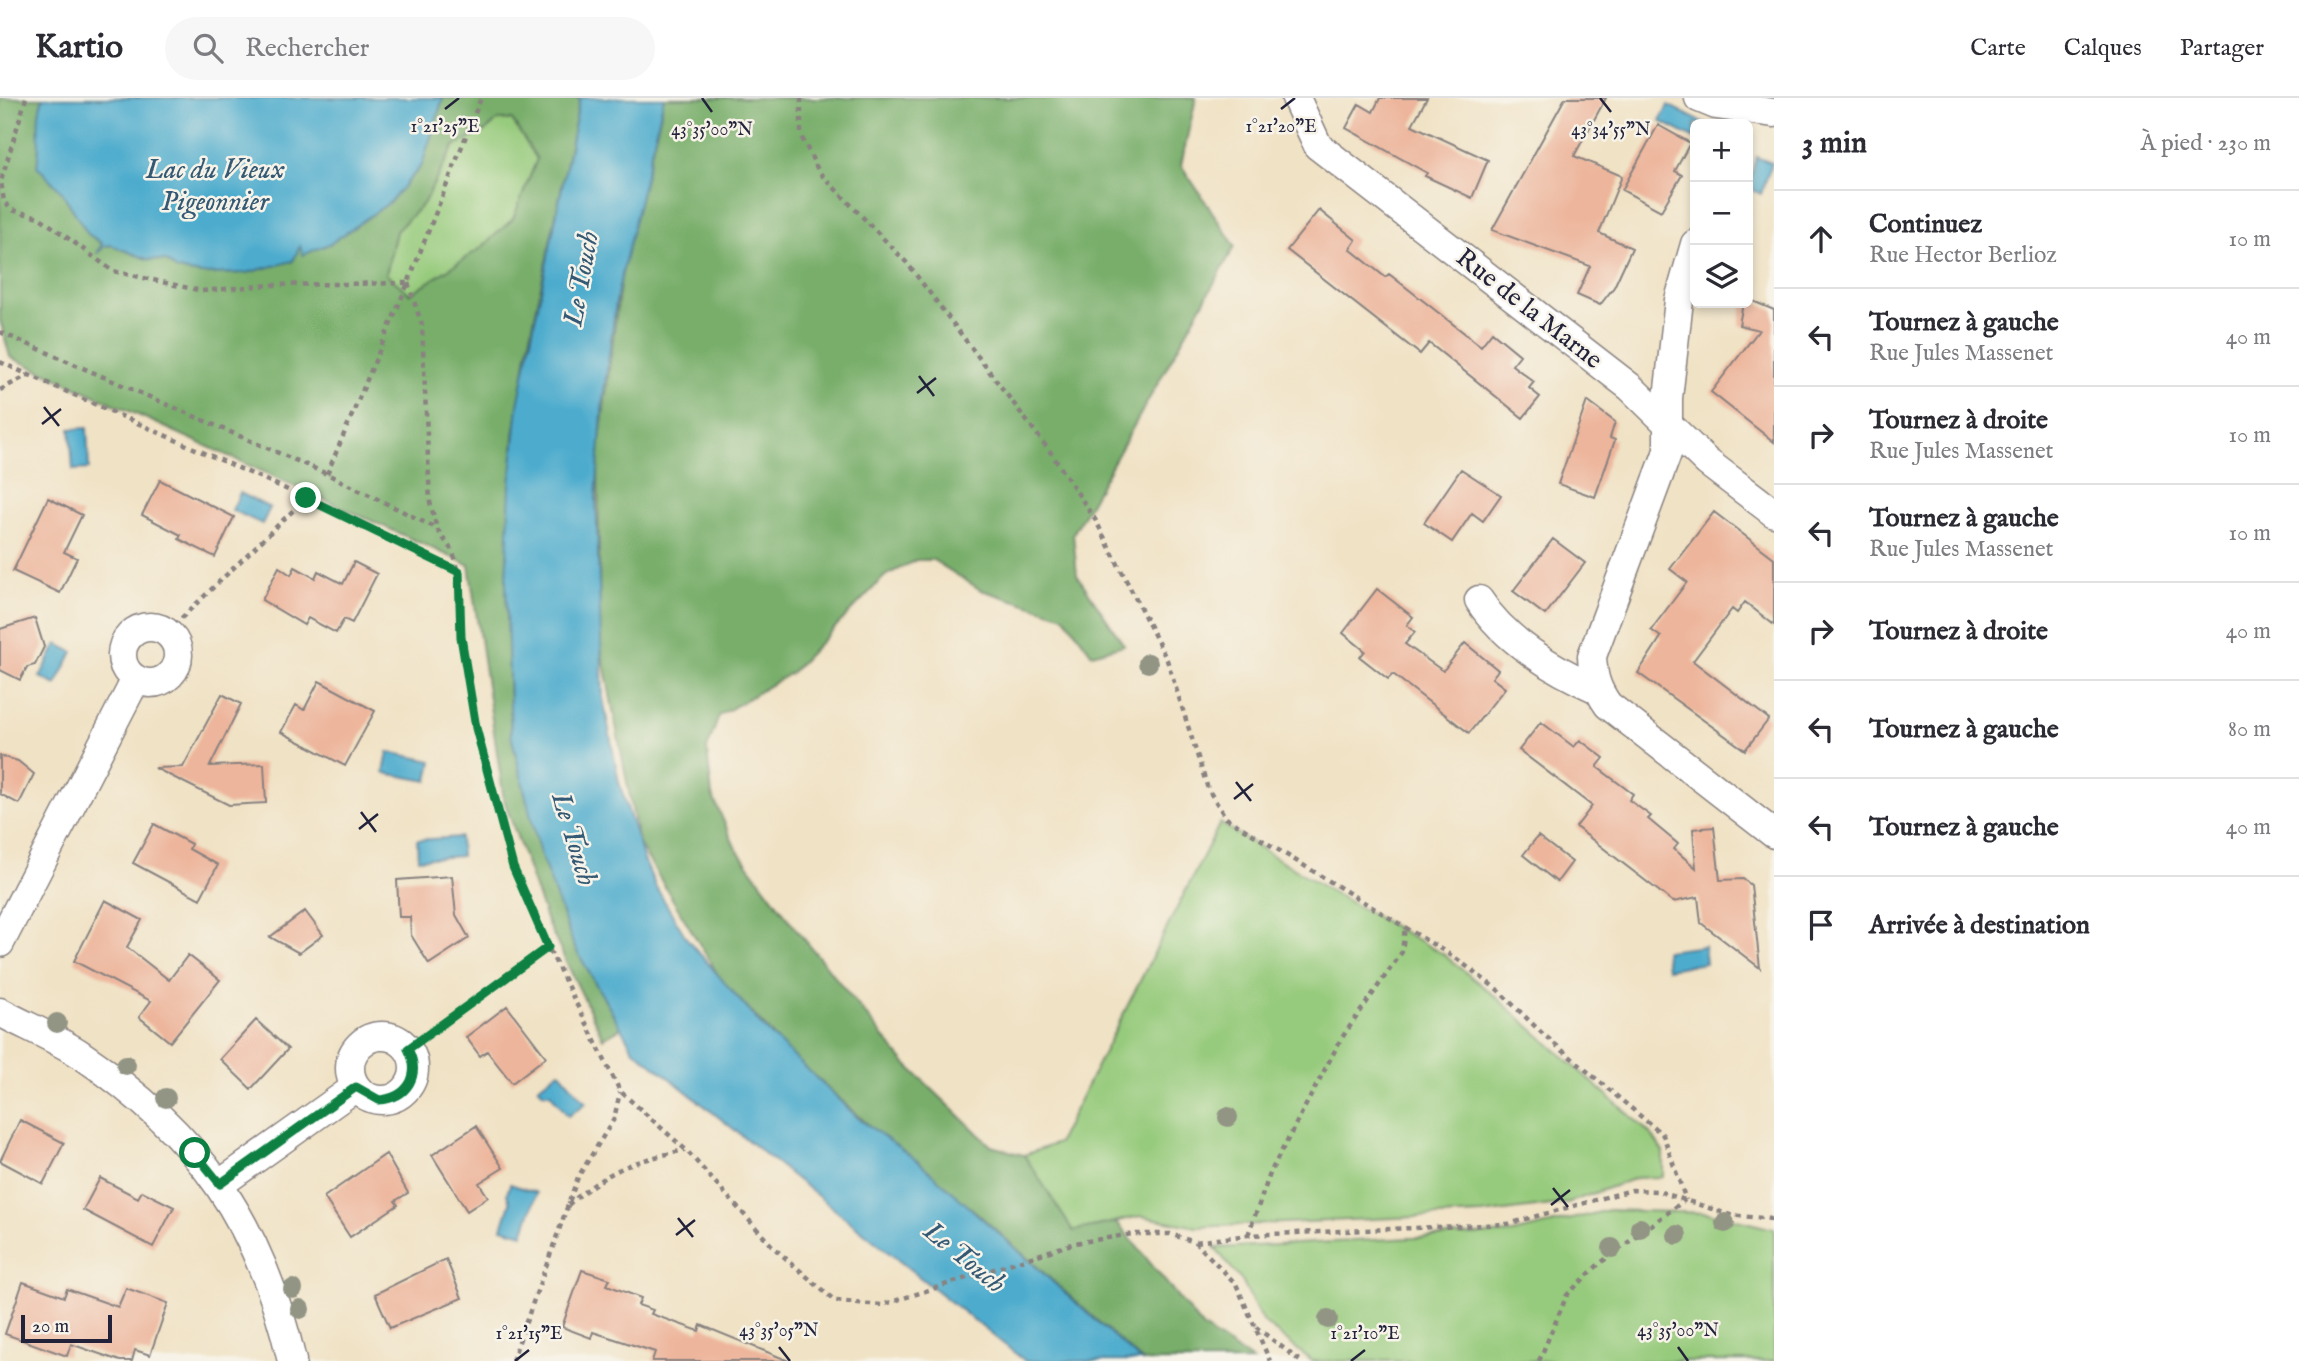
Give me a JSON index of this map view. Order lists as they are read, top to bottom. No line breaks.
{"streets":{"street":["Rue de la Marne"]},"water":["Lac du Vieux Pigeonnier","Le Touch"],"scale_bar":"20 m","page":{"header":"Kartio","search":"Rechercher","nav":["Carte","Calques","Partager"],"heading":["3 min","À pied · 230 m"],"map_buttons":["+","−"],"list":[["Continuez","Rue Hector Berlioz","10 m"],["Tournez à gauche","Rue Jules Massenet","40 m"],["Tournez à droite","Rue Jules Massenet","10 m"],["Tournez à gauche","Rue Jules Massenet","10 m"],["Tournez à droite","40 m"],["Tournez à gauche","80 m"],["Tournez à gauche","40 m"],"Arrivée à destination"],"scale":"20 m"},"coordinates":["1°21'25\"E","1°21'20\"E","43°35'00\"N","43°34'55\"N","43°35'05\"N","1°21'15\"E","1°21'10\"E"]}
